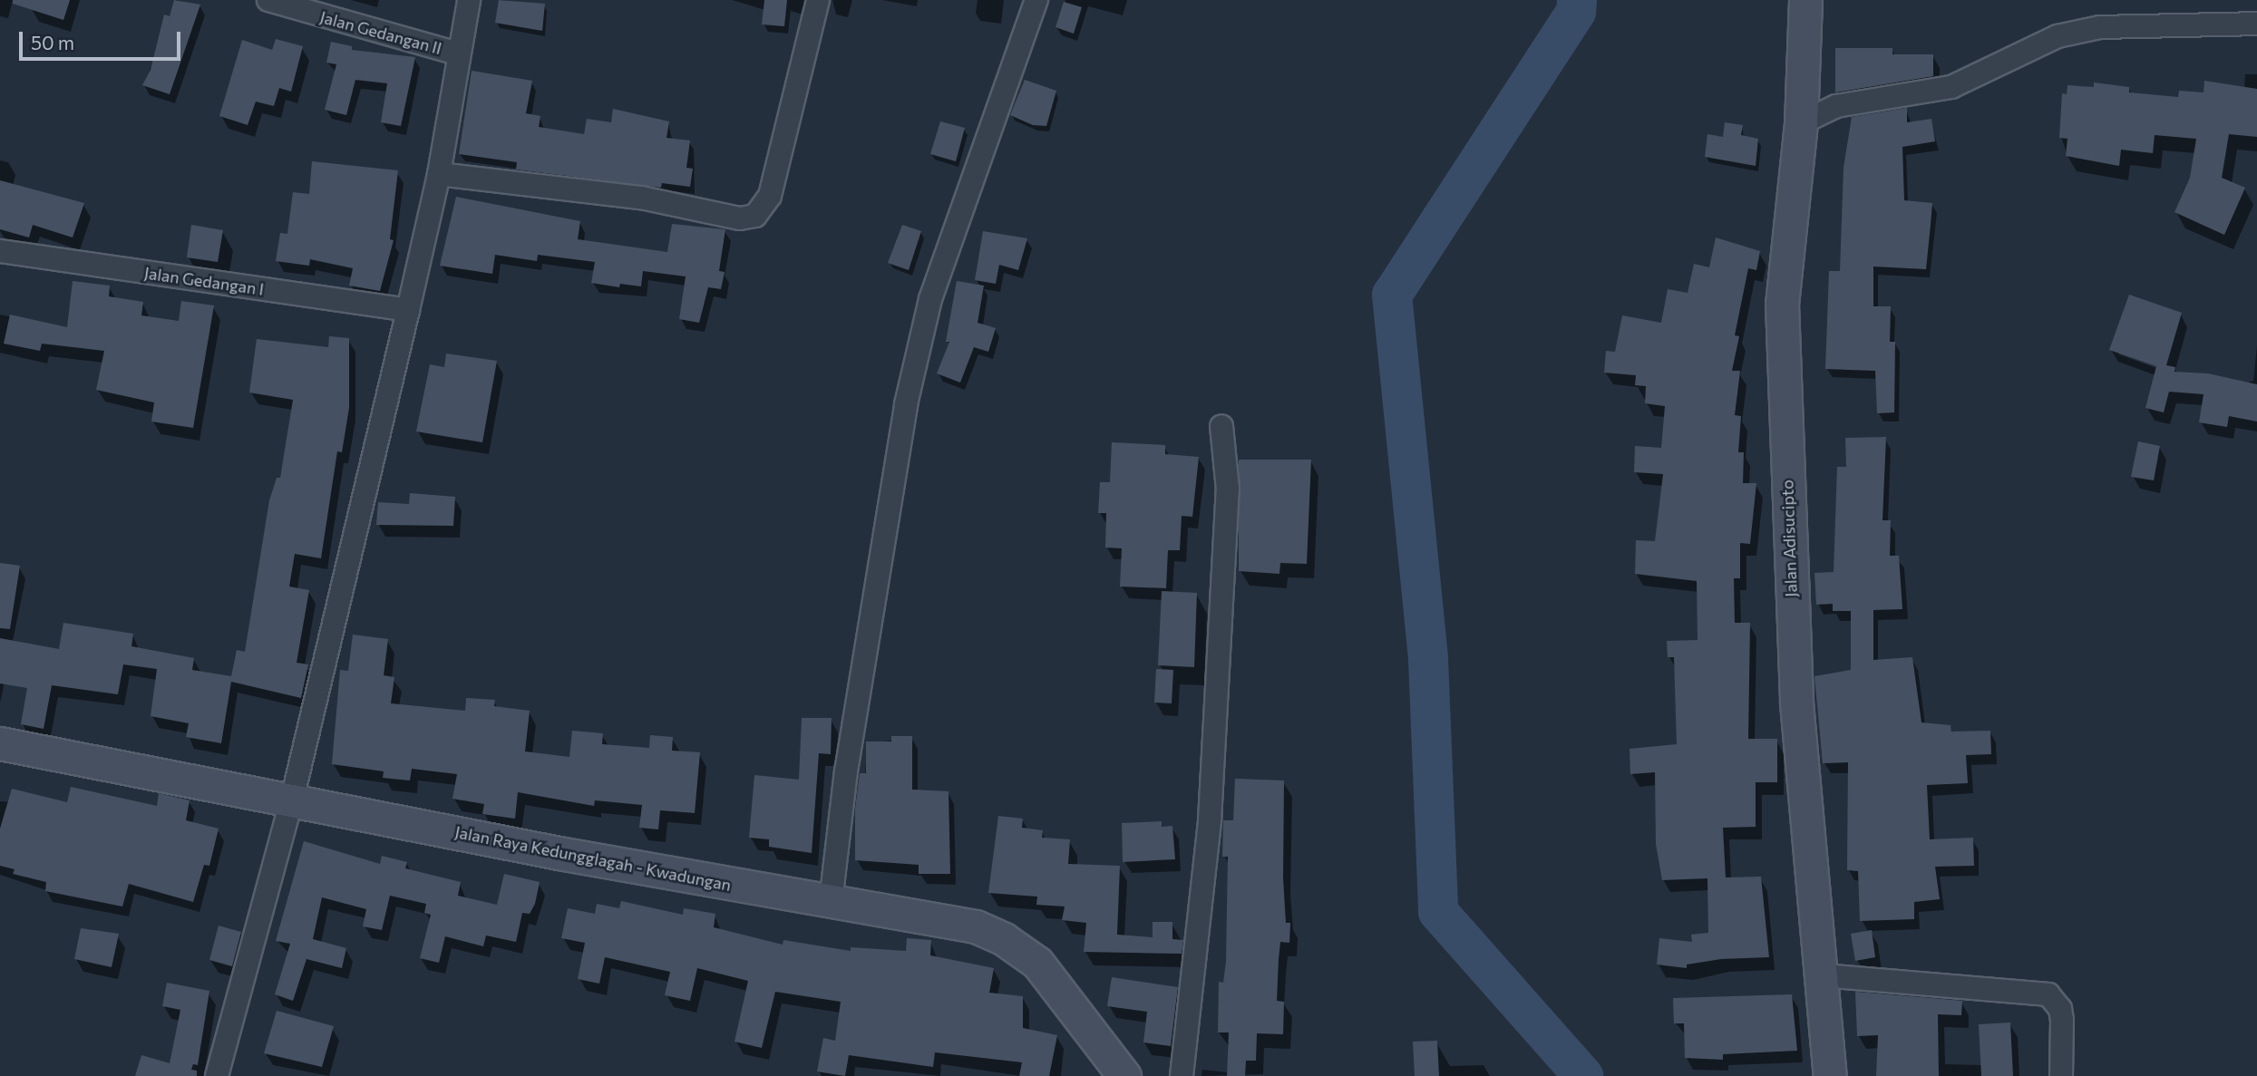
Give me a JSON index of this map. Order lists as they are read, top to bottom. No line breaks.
{"streets":{"main road":["Jalan Adisucipto","Jalan Raya Kedungglagah - Kwadungan"],"street":["Jalan Gedangan II","Jalan Gedangan I"]},"scale_bar":"50 m"}
